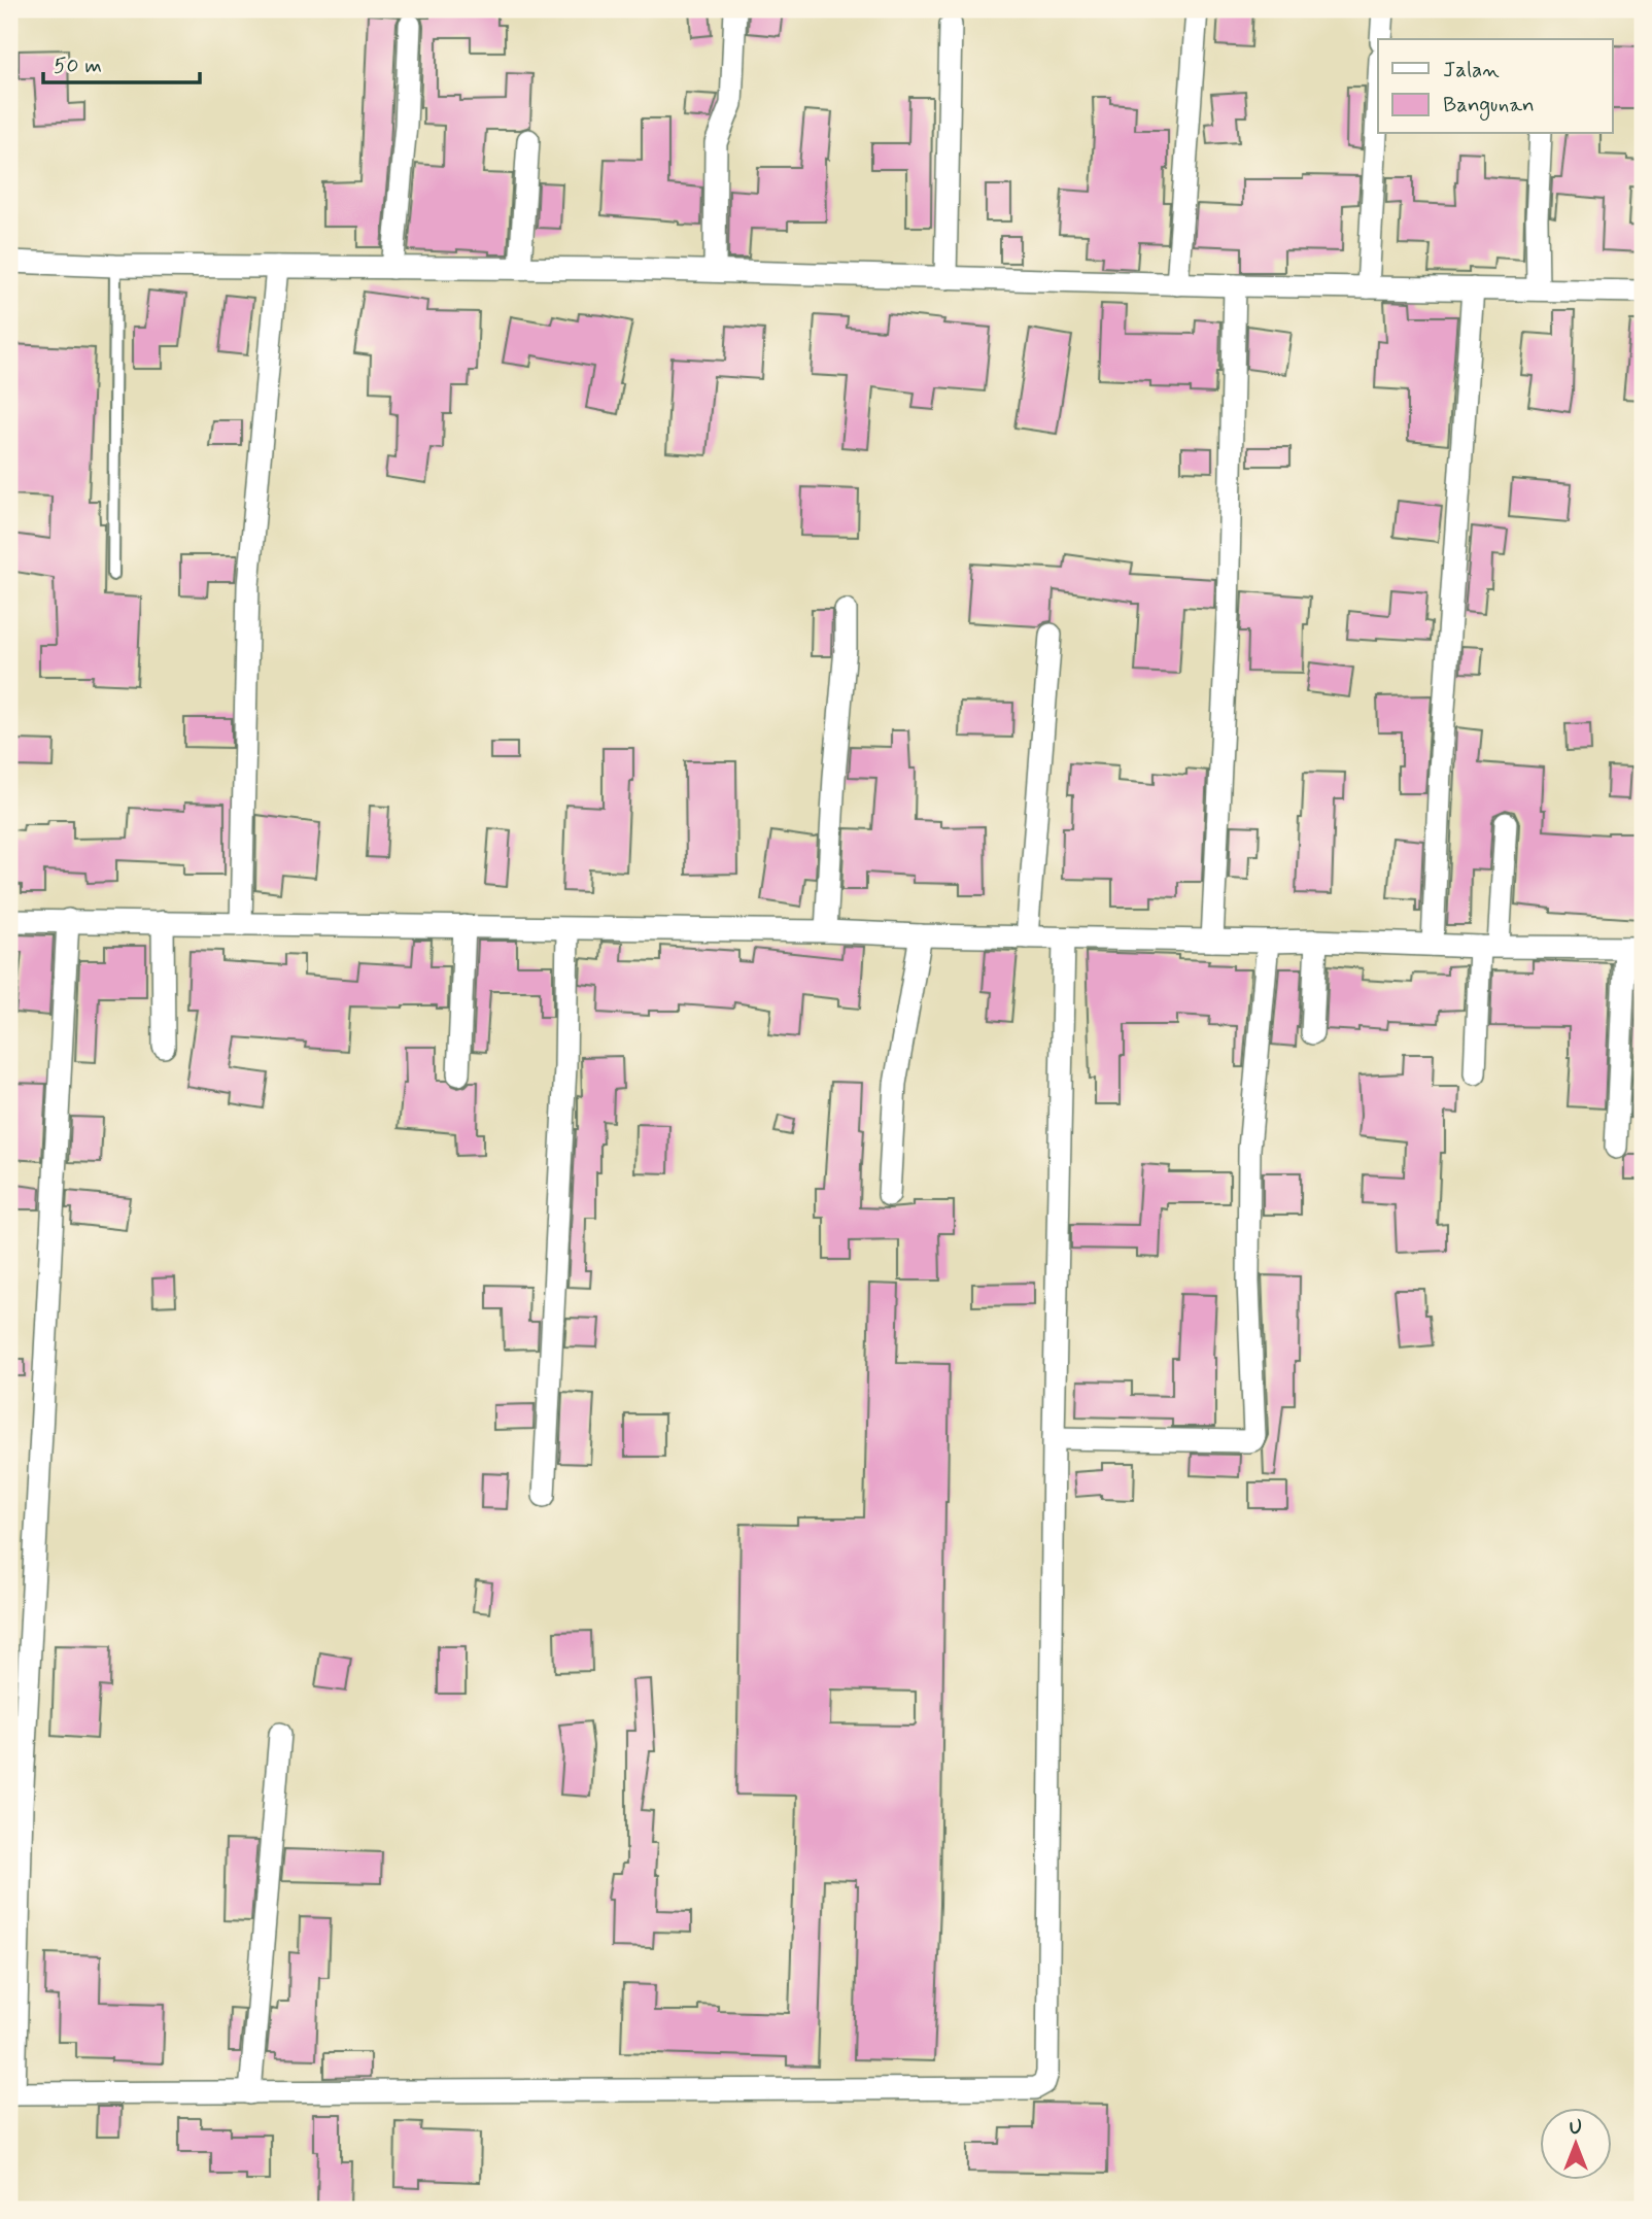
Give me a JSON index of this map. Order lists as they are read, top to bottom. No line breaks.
{"legend":["Jalan","Bangunan"],"scale_bar":"50 m","north":"top"}
